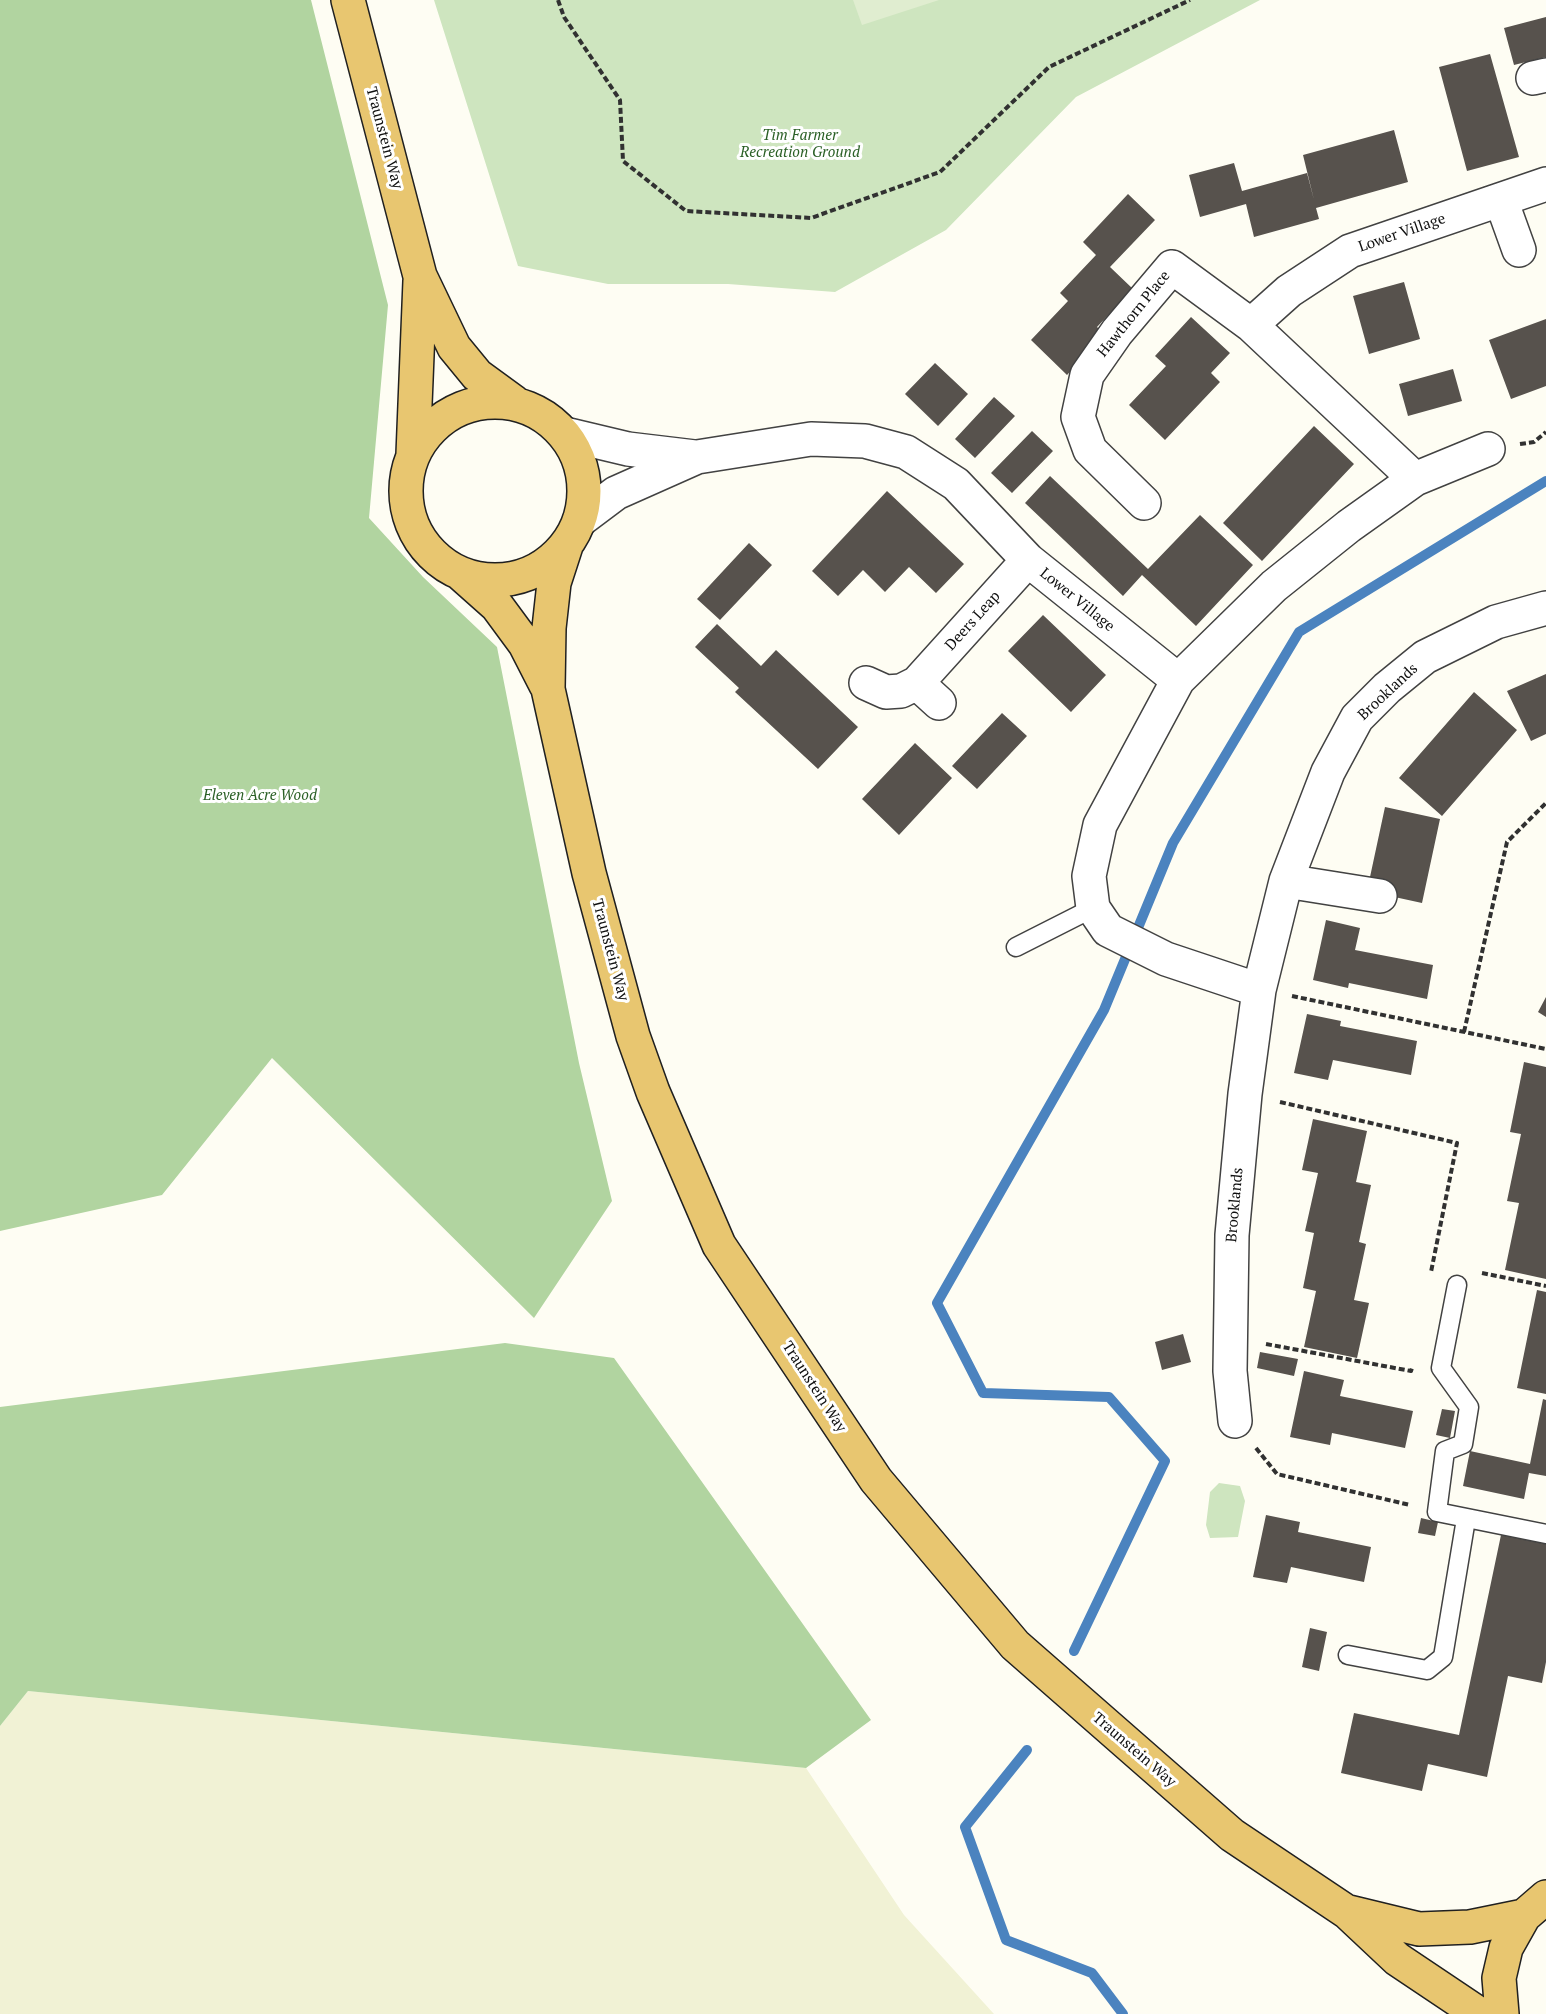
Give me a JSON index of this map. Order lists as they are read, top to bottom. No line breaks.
{"streets":{"highway":["Traunstein Way"],"street":["Lower Village","Hawthorn Place","Deers Leap","Brooklands"]},"crossings":[["Traunstein Way","Lower Village"],["Lower Village","Hawthorn Place"],["Lower Village","Deers Leap"]],"parks":["Tim Farmer Recreation Ground","Eleven Acre Wood"]}
